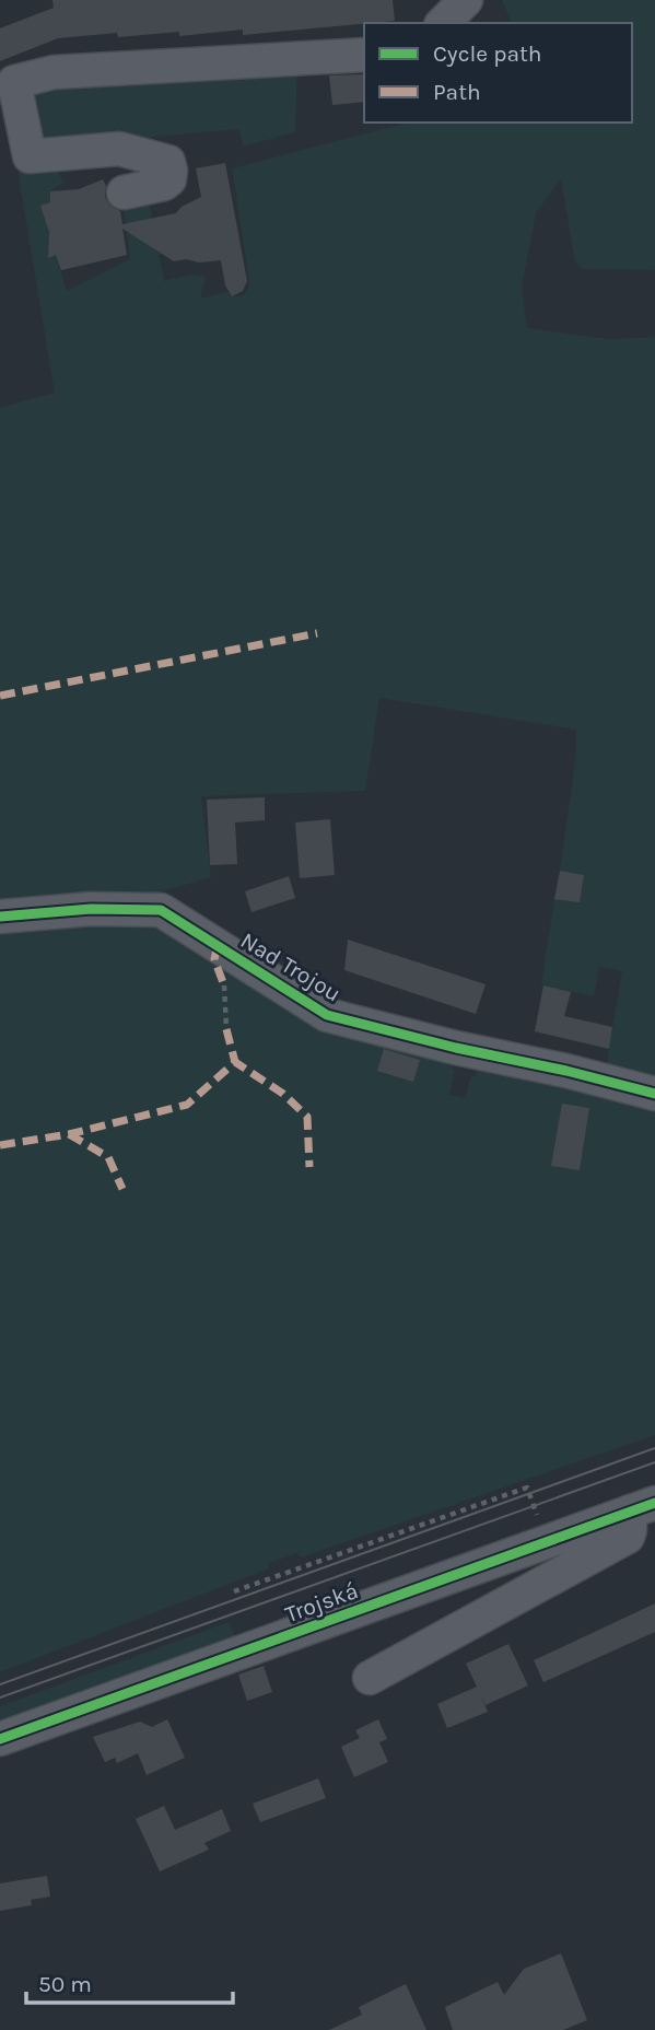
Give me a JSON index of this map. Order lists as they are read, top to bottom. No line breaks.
{"streets":{"street":["Nad Trojou","Trojská"]},"legend":["Cycle path","Path"],"scale_bar":"50 m"}
